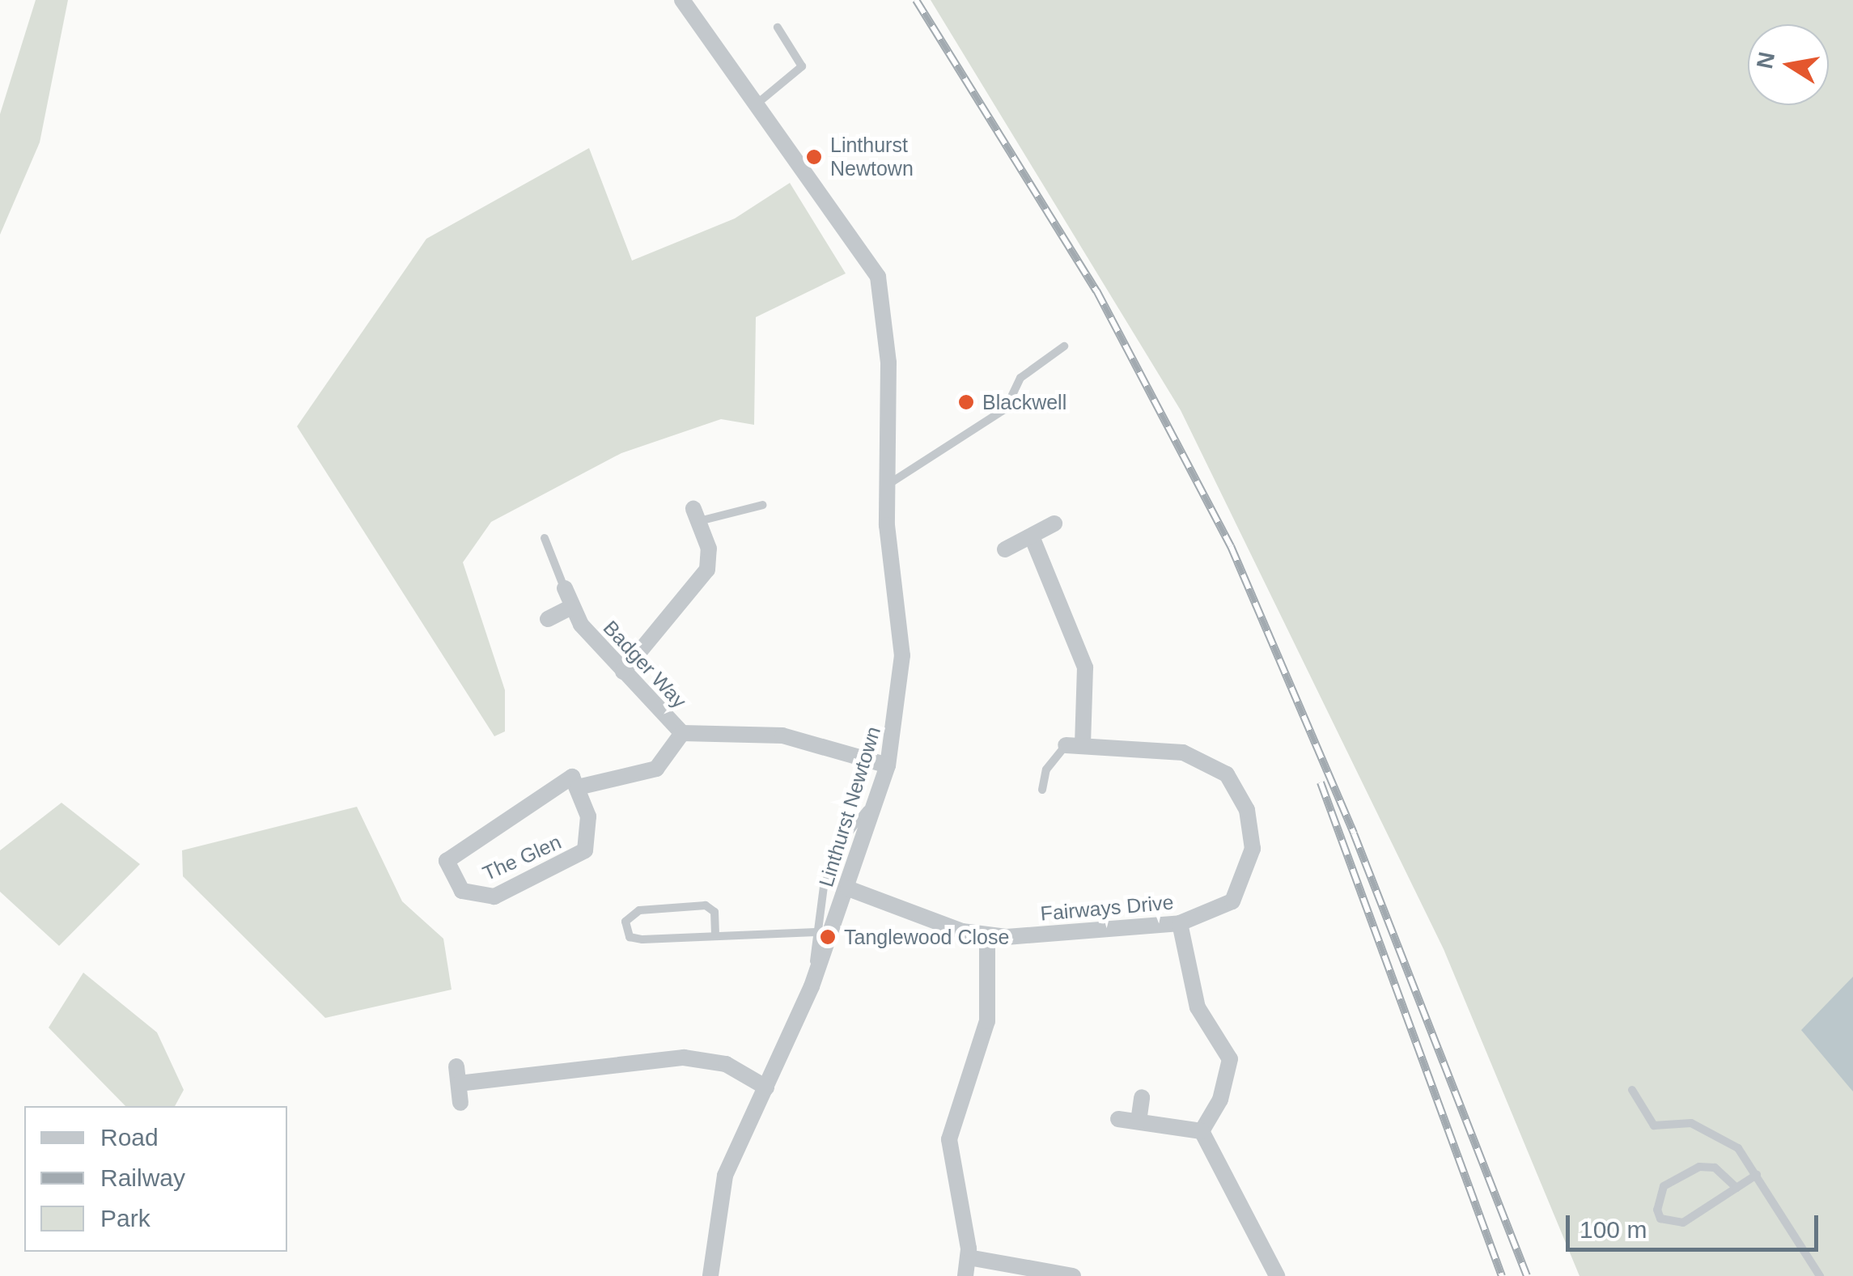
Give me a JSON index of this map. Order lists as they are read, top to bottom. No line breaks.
{"streets":{"street":["Badger Way","Linthurst Newtown","The Glen","Fairways Drive"]},"crossings":[["Badger Way","Linthurst Newtown"],["Badger Way","The Glen"],["Linthurst Newtown","Fairways Drive"]],"places":["Linthurst Newtown","Blackwell","Tanglewood Close"],"legend":["Road","Railway","Park"],"scale_bar":"100 m","north":"left"}
